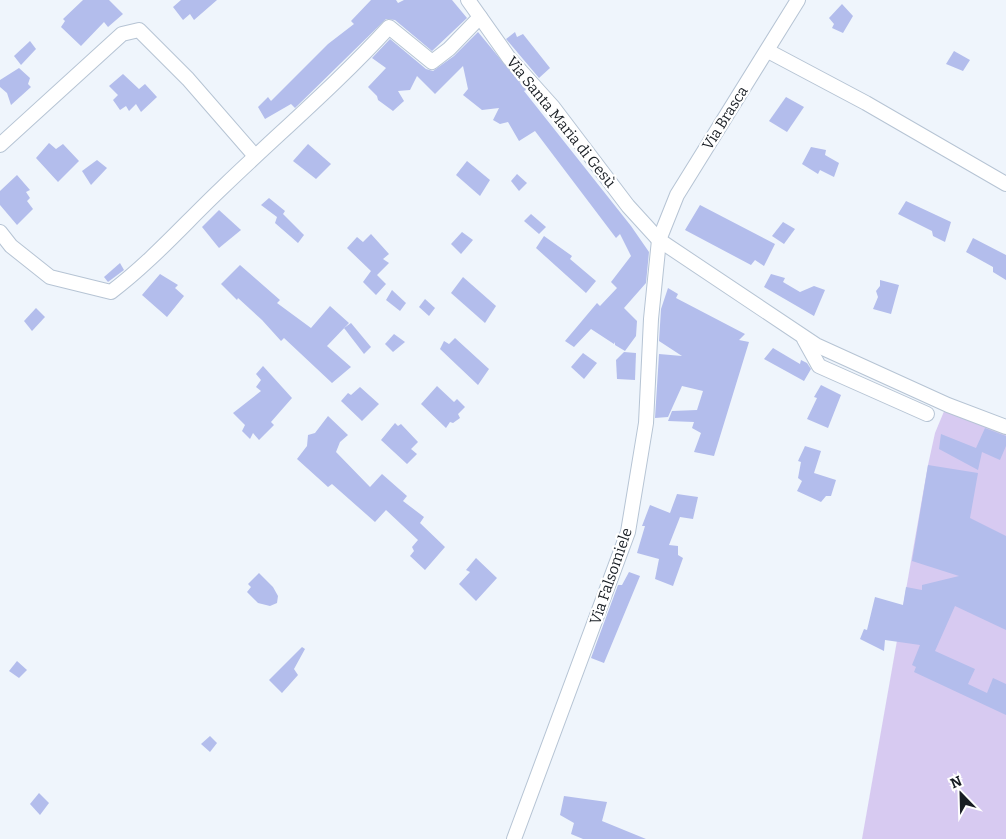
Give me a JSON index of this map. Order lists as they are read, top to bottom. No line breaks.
{"streets":{"street":["Via Brasca","Via Santa Maria di Gesù","Via Falsomiele"]},"crossings":[["Via Brasca","Via Santa Maria di Gesù"],["Via Brasca","Via Falsomiele"],["Via Santa Maria di Gesù","Via Falsomiele"]],"north":"top left"}
